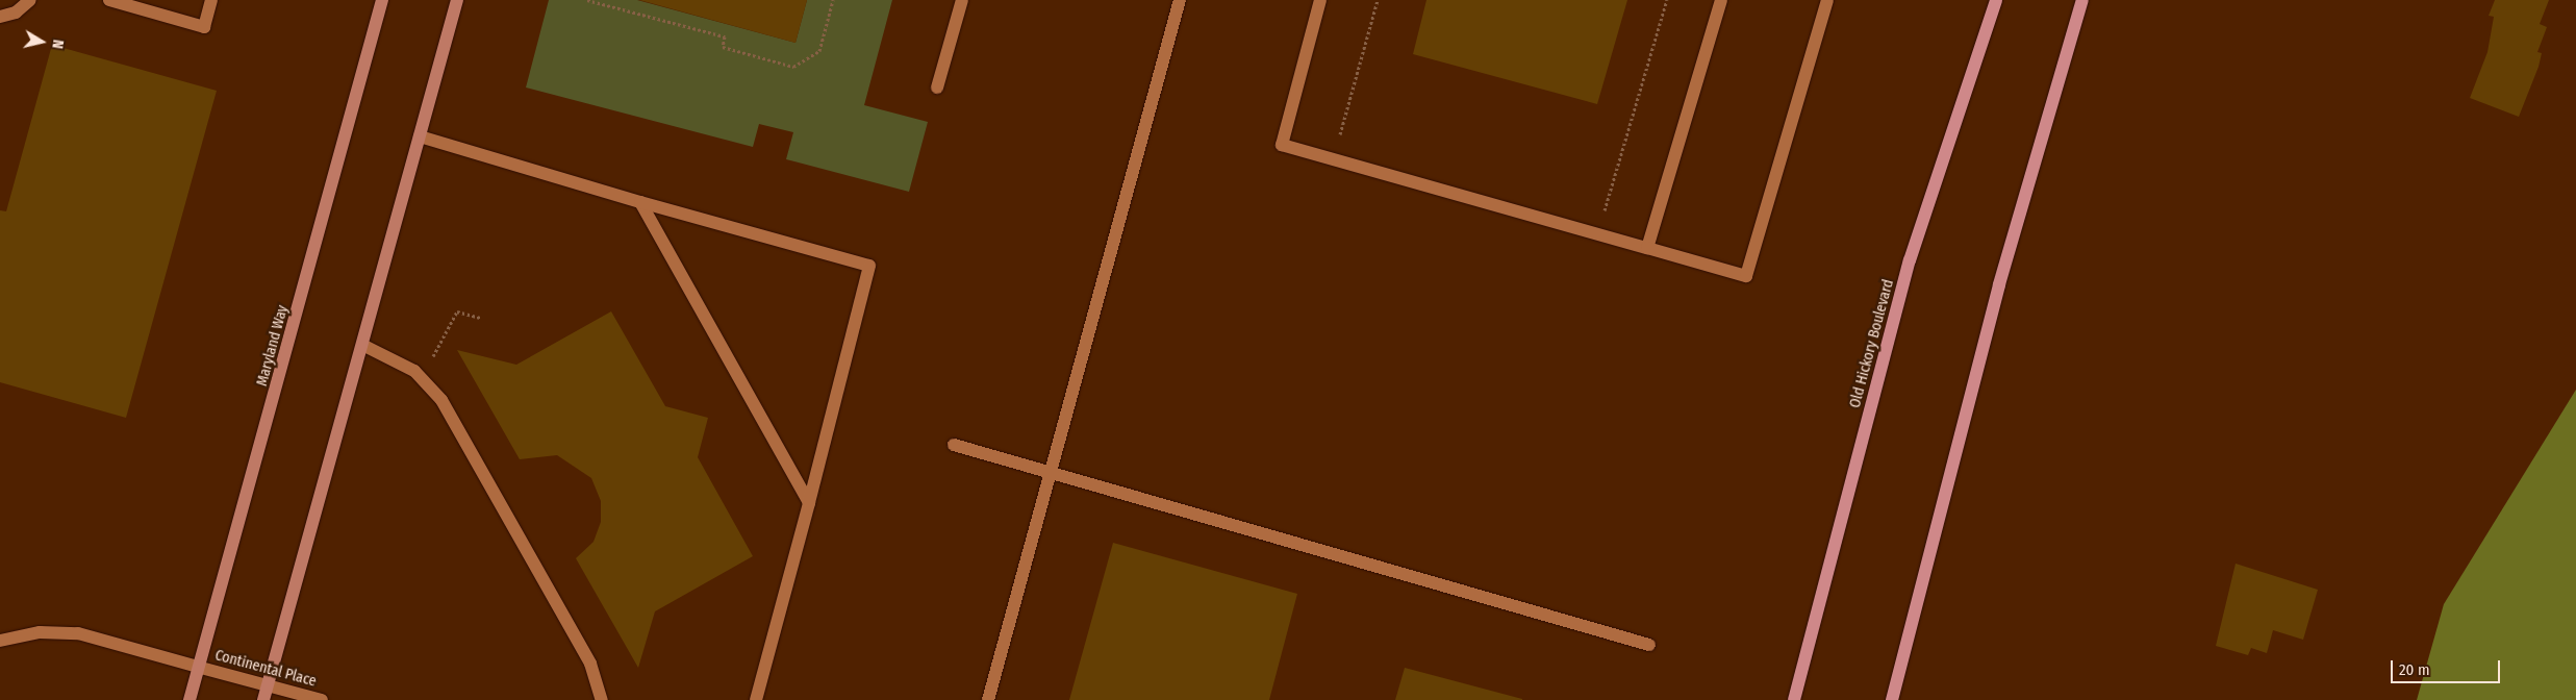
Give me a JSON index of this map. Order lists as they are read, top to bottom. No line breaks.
{"streets":{"main road":["Old Hickory Boulevard","Maryland Way"],"street":["Continental Place"]},"crossings":[["Maryland Way","Continental Place"]],"scale_bar":"20 m","north":"right"}
